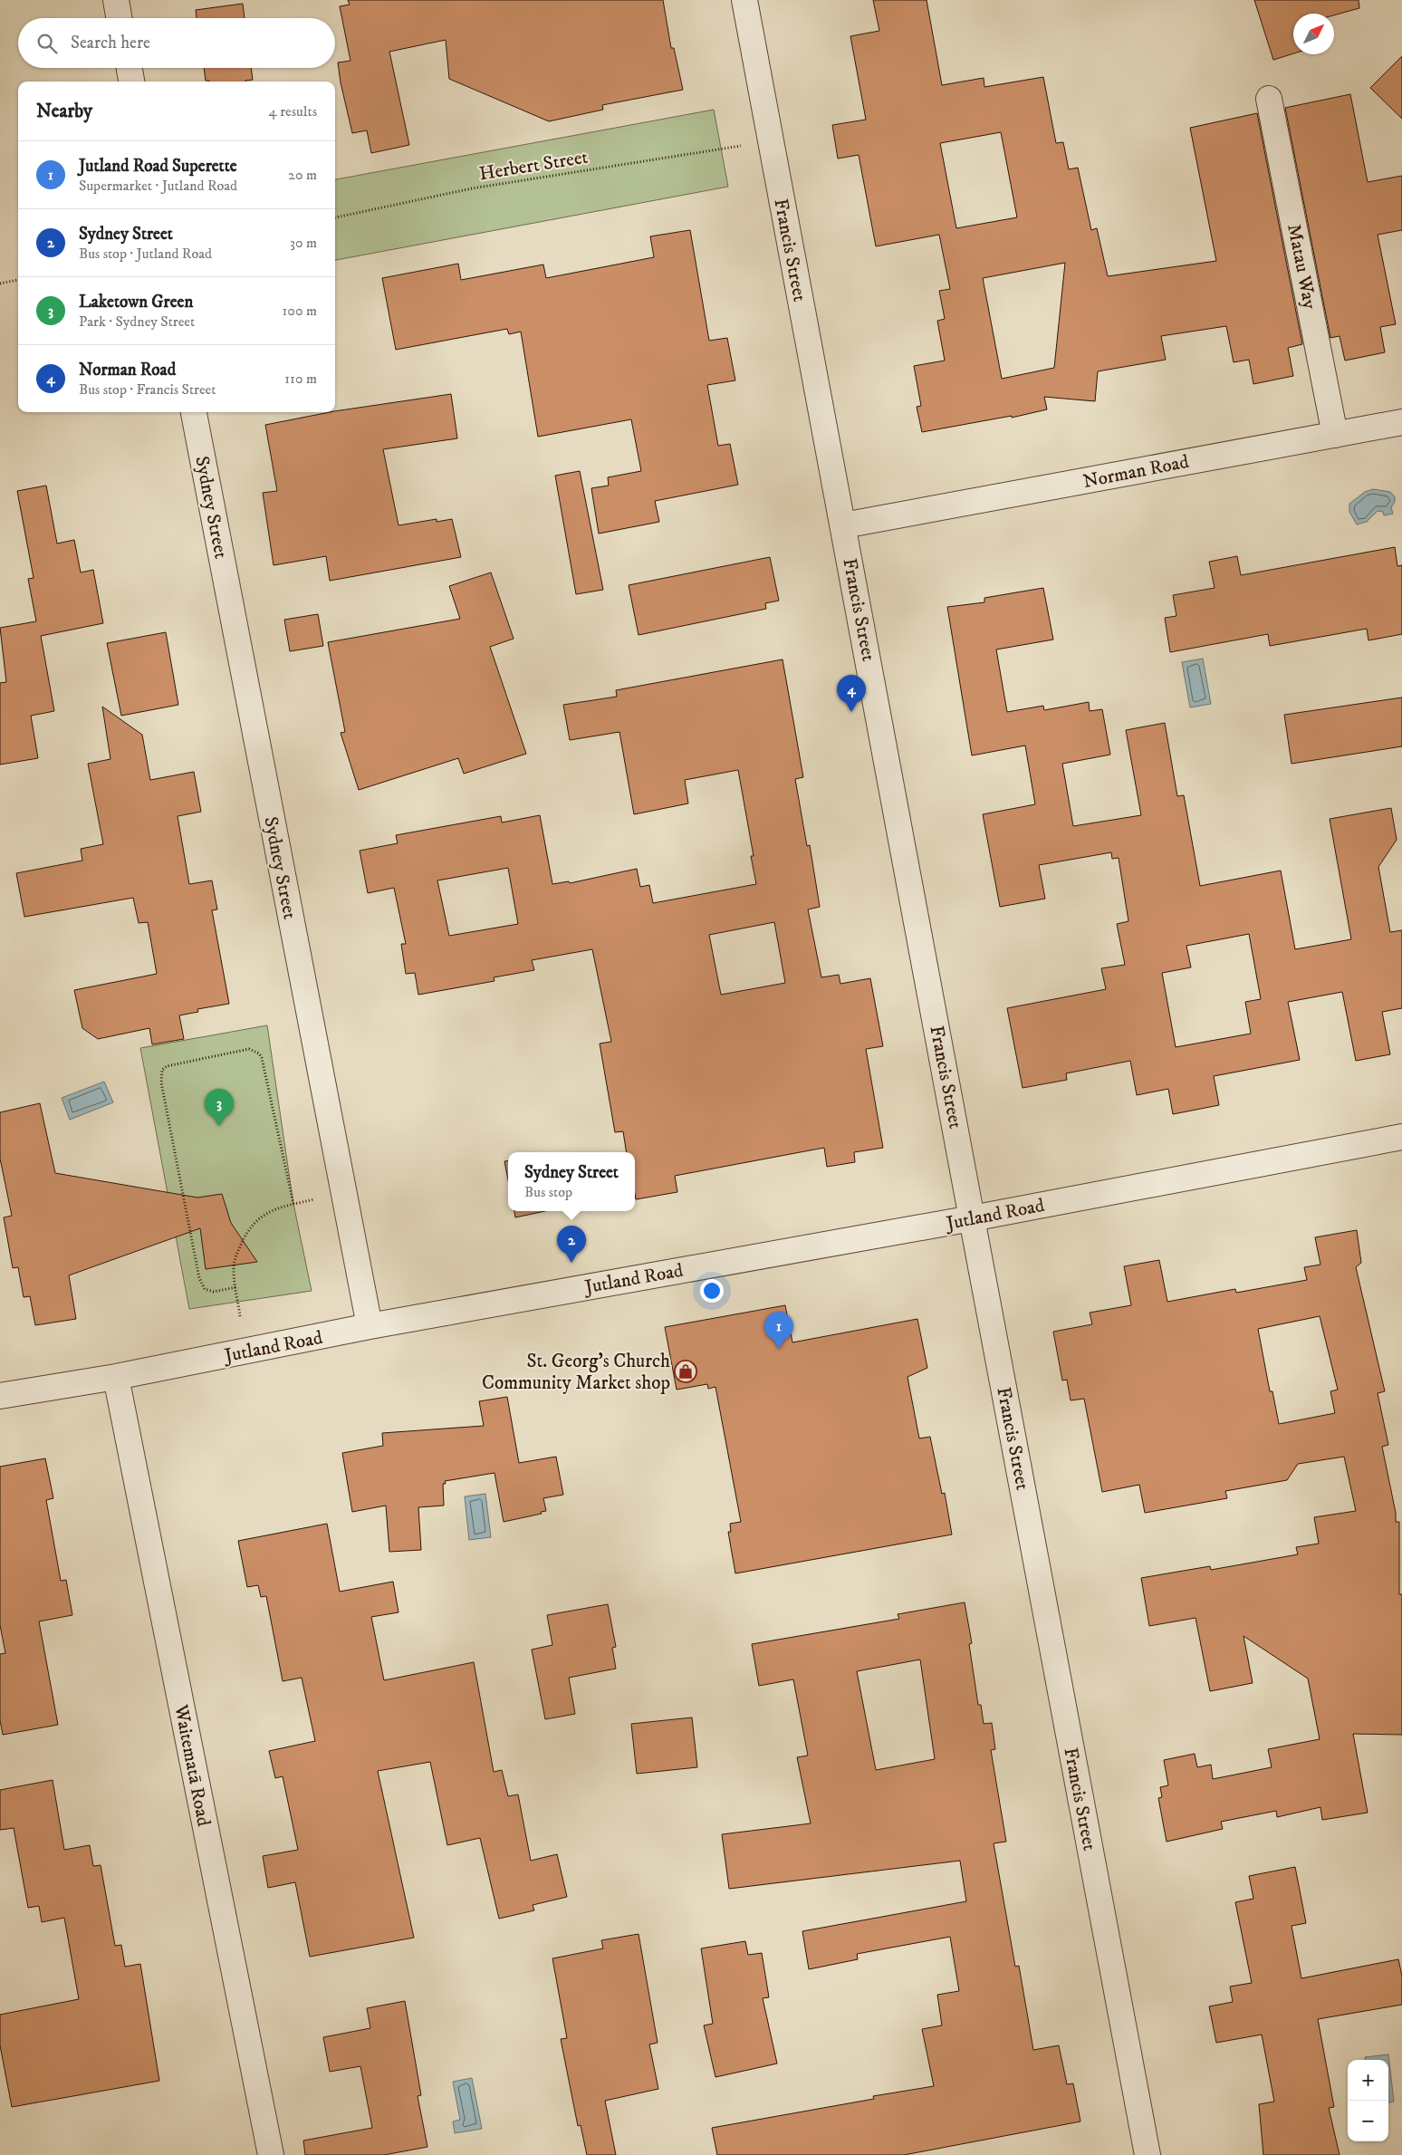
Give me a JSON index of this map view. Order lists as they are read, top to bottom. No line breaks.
{"streets":{"street":["Francis Street","Matau Way","Norman Road","Sydney Street","Jutland Road","Waitematā Road"],"path":["Herbert Street"]},"crossings":[["Francis Street","Norman Road"],["Francis Street","Jutland Road"],["Matau Way","Norman Road"],["Sydney Street","Jutland Road"],["Jutland Road","Waitematā Road"]],"places":{"shop":["St. Georg's Church Community Market shop"]},"north":"top right","page":{"search":"Search here","heading":["Nearby","4 results"],"list":[{"mark":"1","name":"Jutland Road Superette","note":"Supermarket · Jutland Road","value":"20 m"},{"mark":"2","name":"Sydney Street","note":"Bus stop · Jutland Road","value":"30 m"},{"mark":"3","name":"Laketown Green","note":"Park · Sydney Street","value":"100 m"},{"mark":"4","name":"Norman Road","note":"Bus stop · Francis Street","value":"110 m"}],"pins":["4","3","2","1"],"popup":["Sydney Street","Bus stop"],"map_buttons":["+","−"]}}
